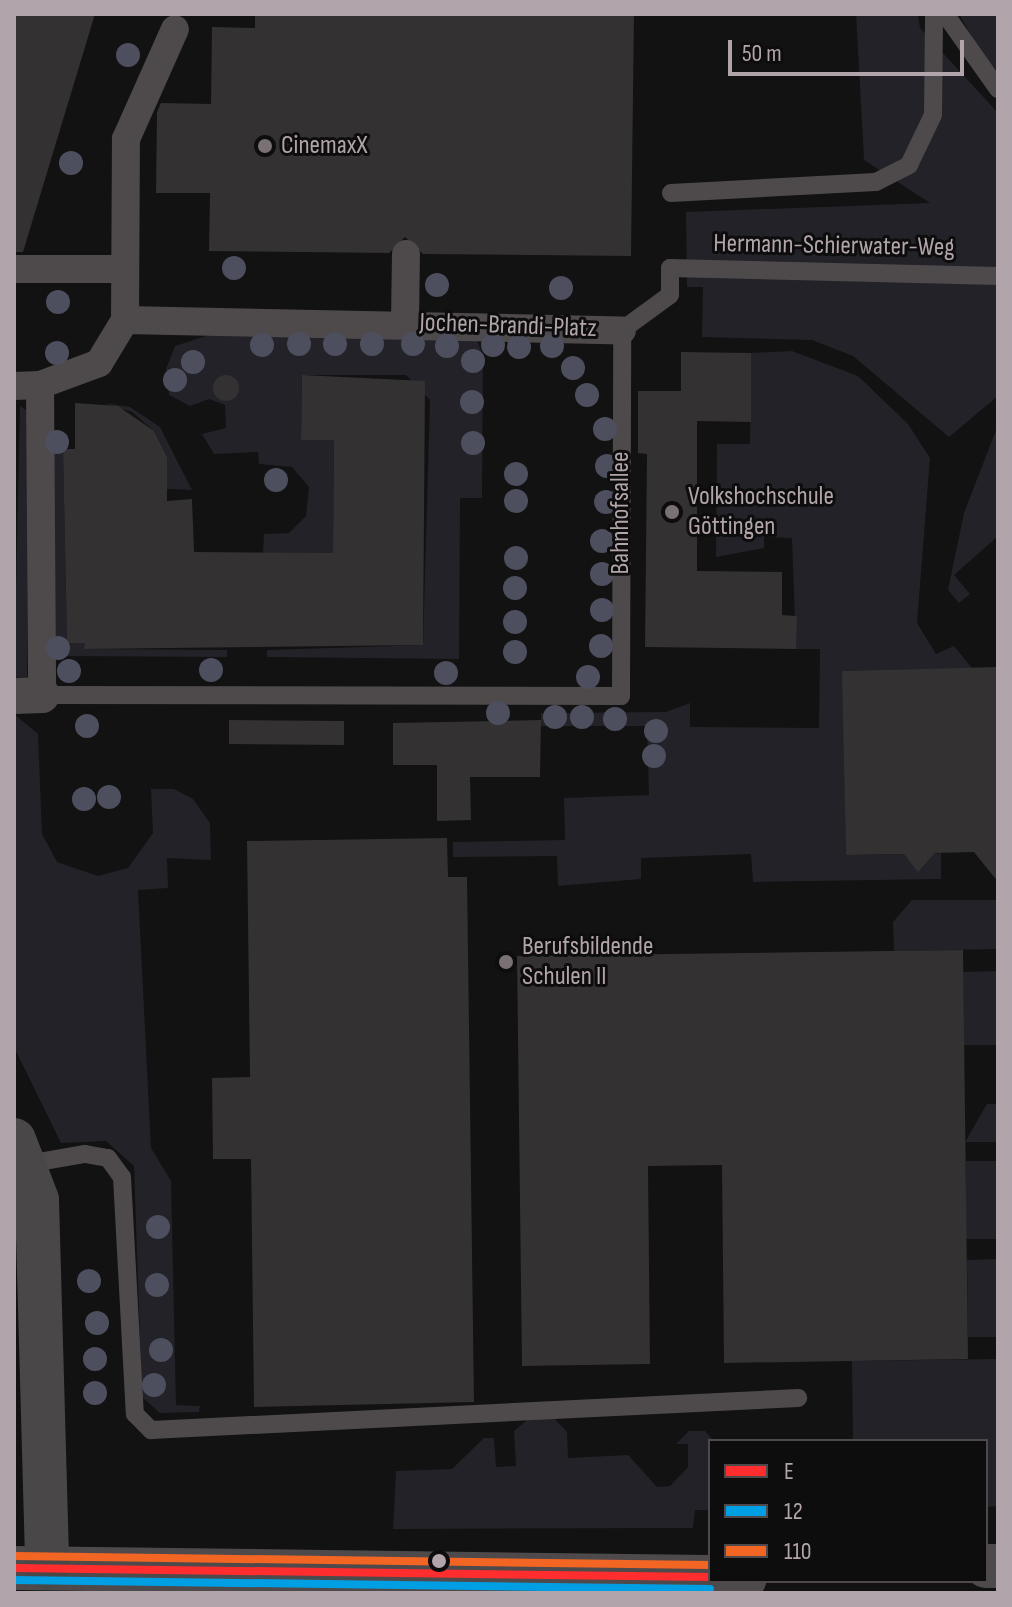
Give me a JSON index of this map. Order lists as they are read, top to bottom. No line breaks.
{"streets":{"street":["Jochen-Brandi-Platz"],"lane":["Hermann-Schierwater-Weg","Bahnhofsallee"]},"crossings":[["Hermann-Schierwater-Weg","Jochen-Brandi-Platz"],["Jochen-Brandi-Platz","Bahnhofsallee"]],"places":["CinemaxX","Volkshochschule Göttingen","Berufsbildende Schulen II"],"lines":["transit line 110","transit line E","transit line 12"],"legend":["E","12","110"],"scale_bar":"50 m"}
